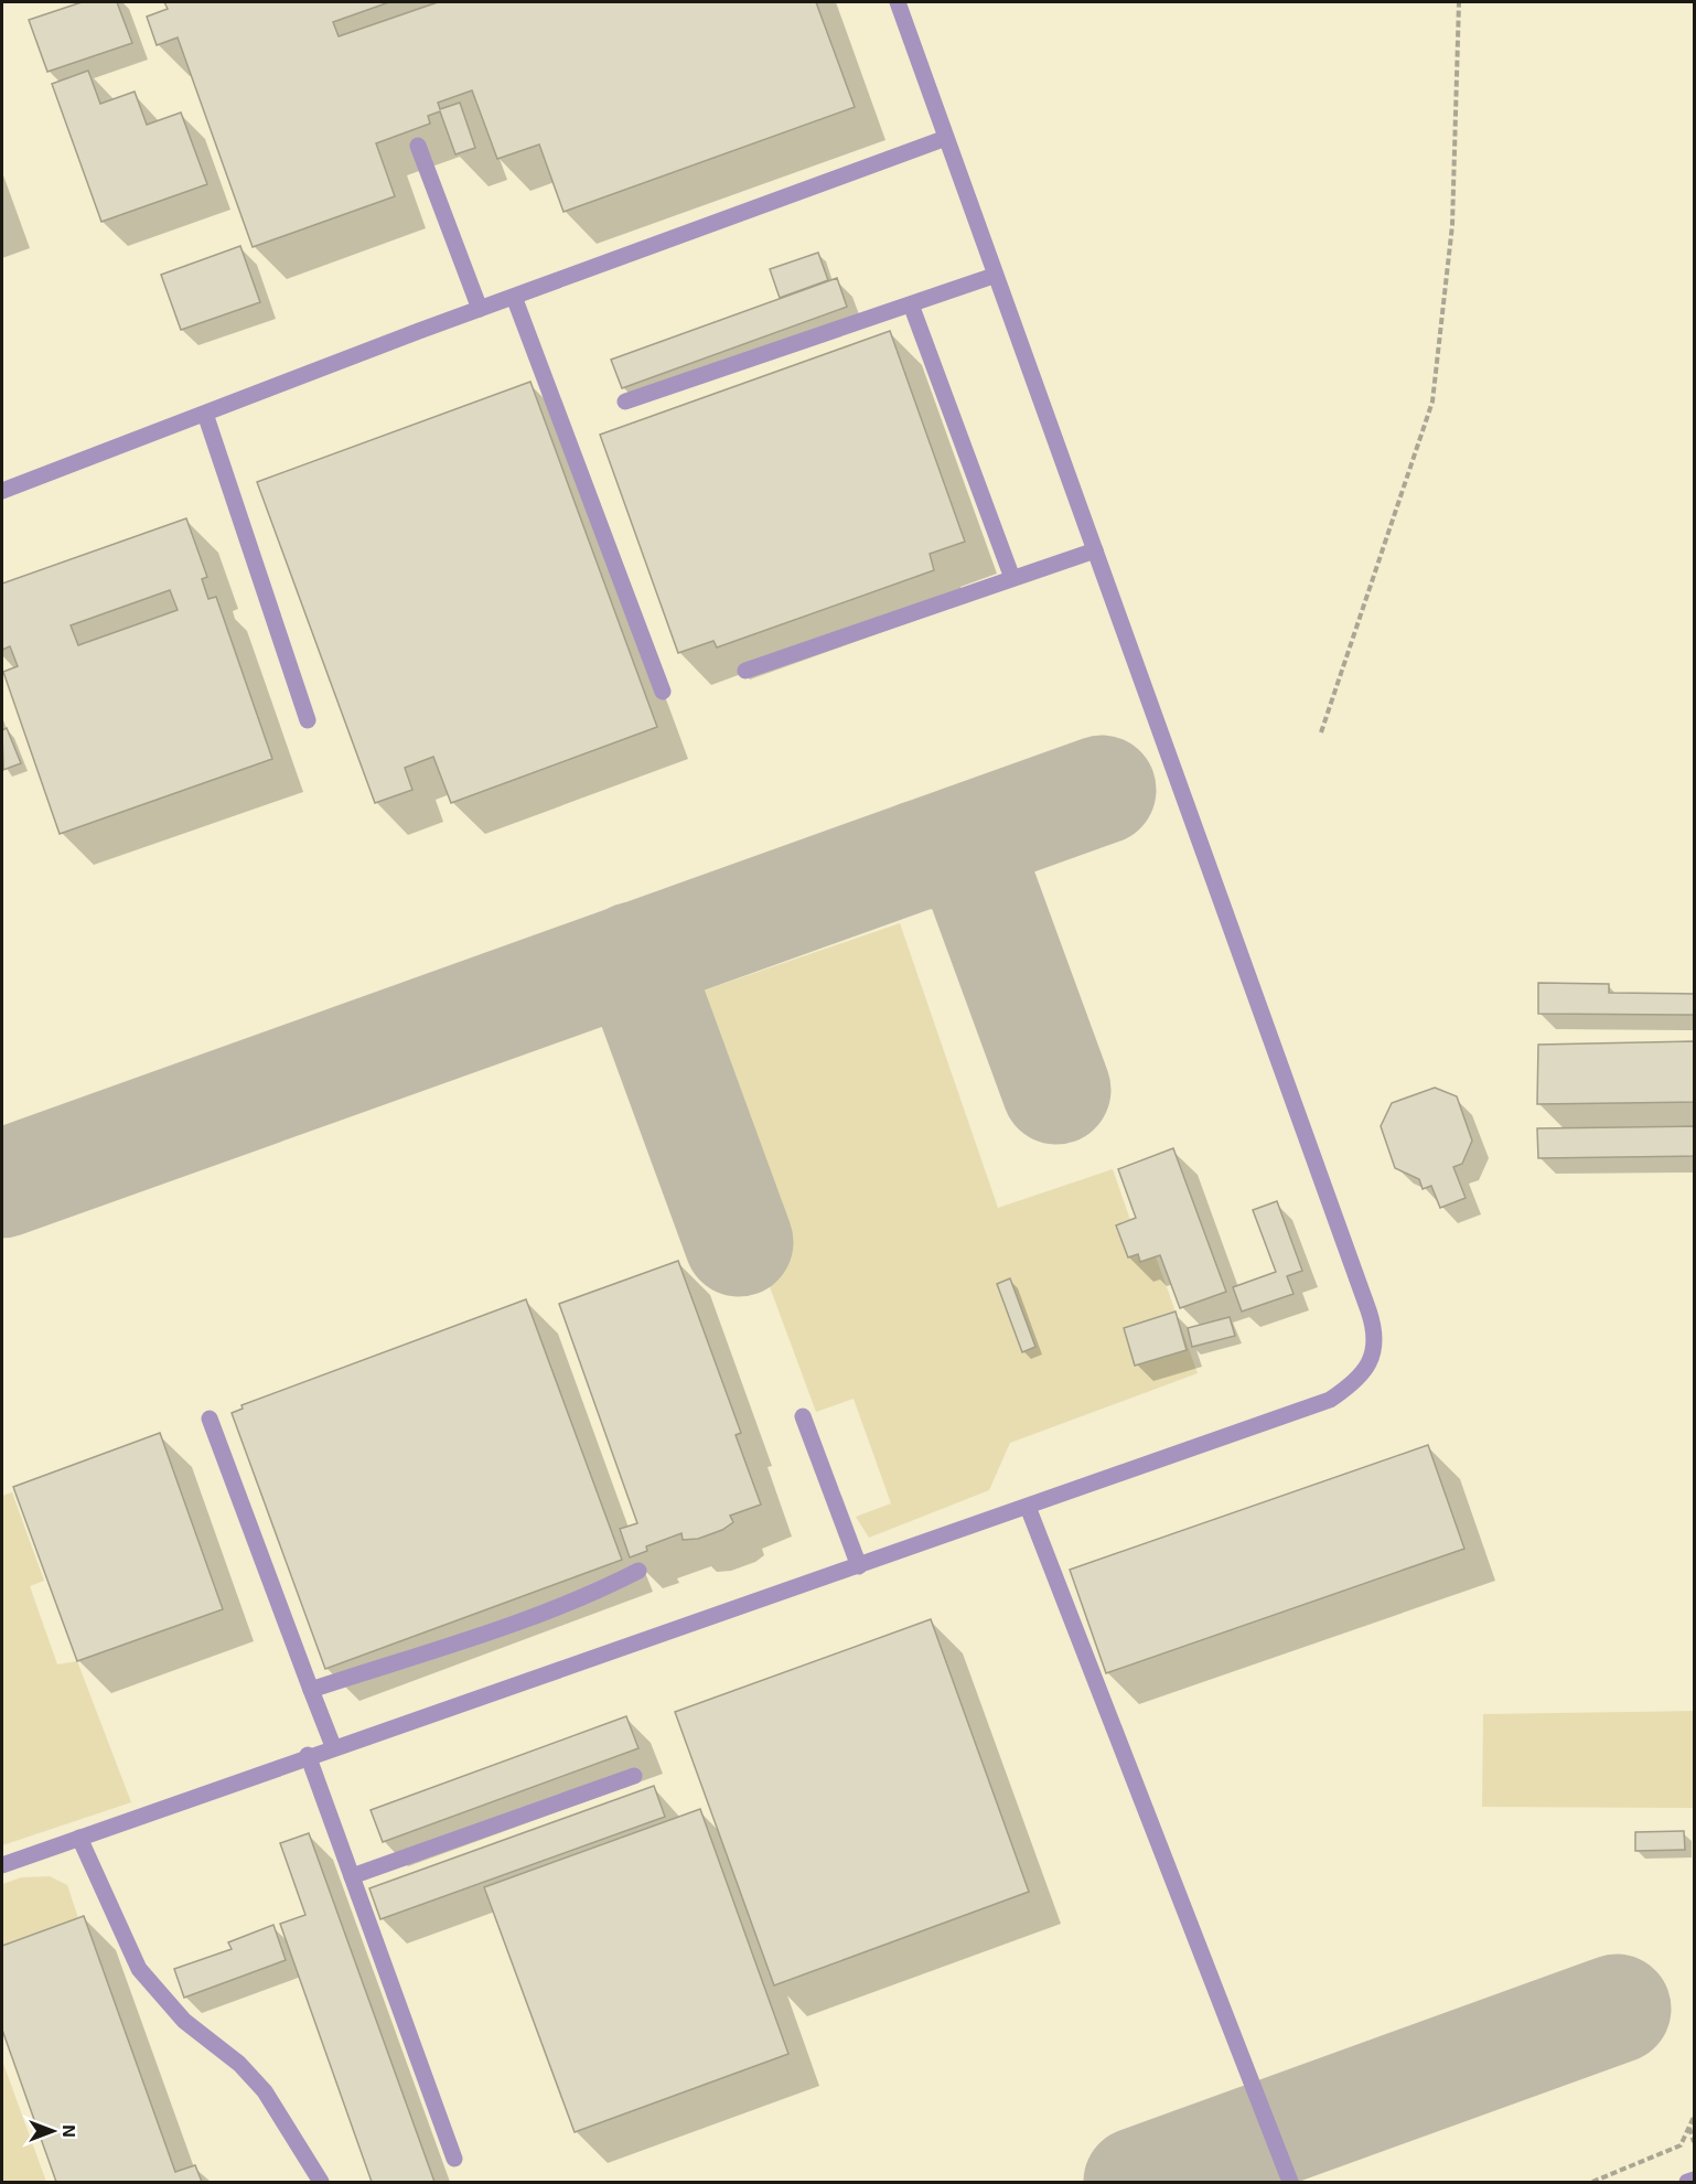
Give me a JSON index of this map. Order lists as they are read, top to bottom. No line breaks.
{"north":"right"}
